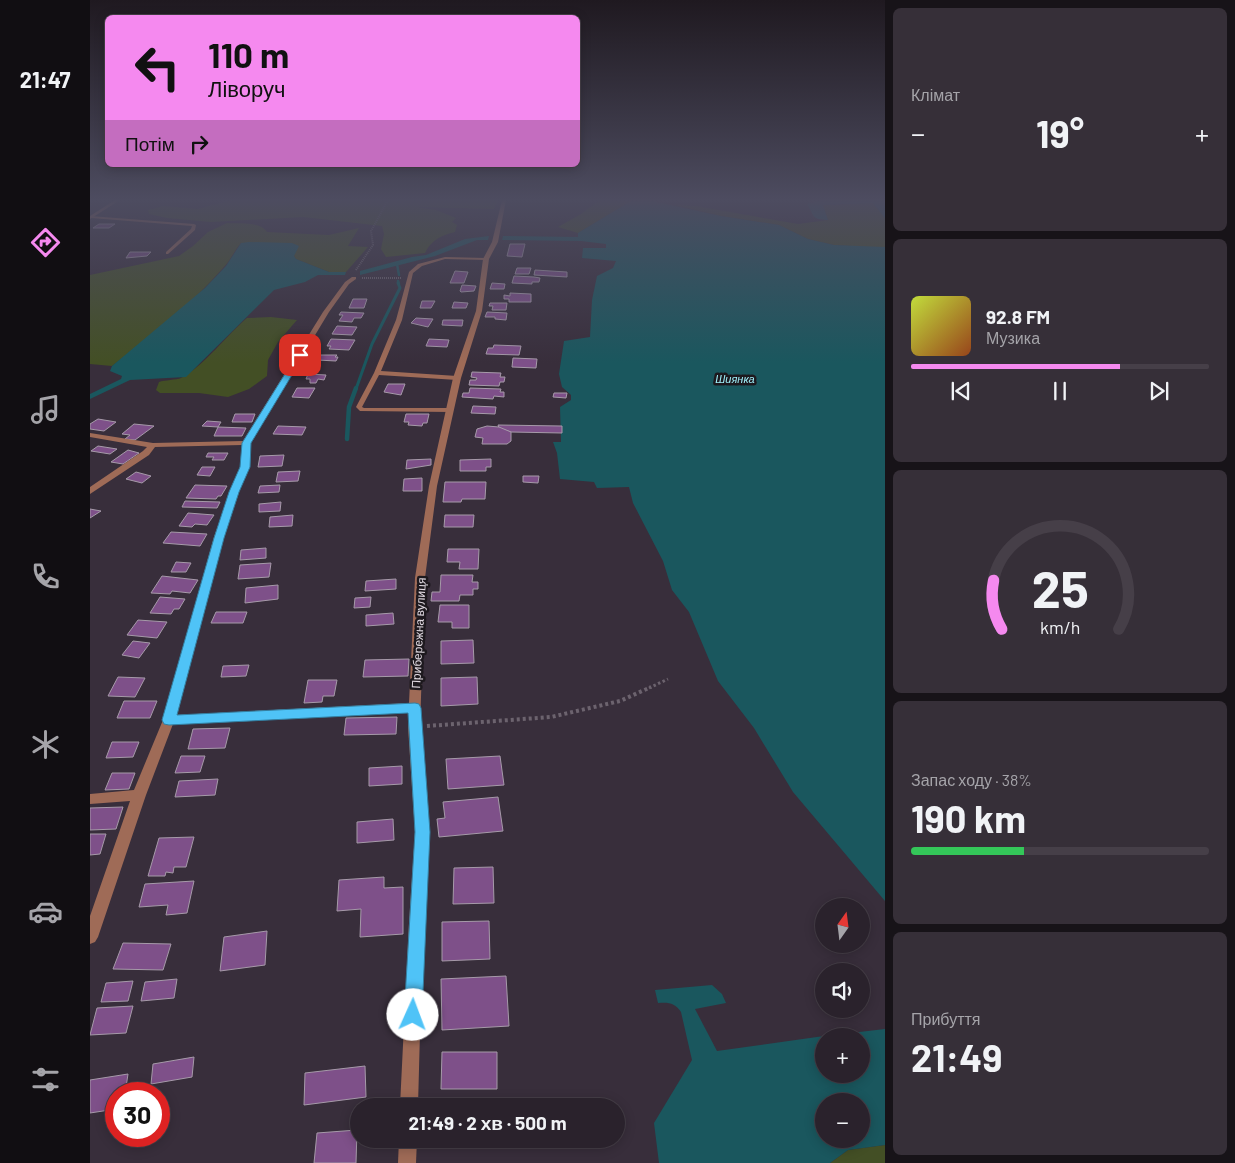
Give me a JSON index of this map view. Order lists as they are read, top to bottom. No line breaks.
{"streets":{"street":["Прибережна вулиця"]},"water":["Шиянка"],"north":"top","page":{"tabs":"21:47","tile":["Клімат",["Запас ходу · 38%","190 km"],["Прибуття","21:49"]],"turn":["110 m","Ліворуч"],"heat":["−","19°","+"],"then":"Потім","song":["92.8 FM","Музика"],"map_buttons":["+","−"],"limit":"30","trip":"21:49 · 2 хв · 500 m","gauge":["25","km/h"]}}
